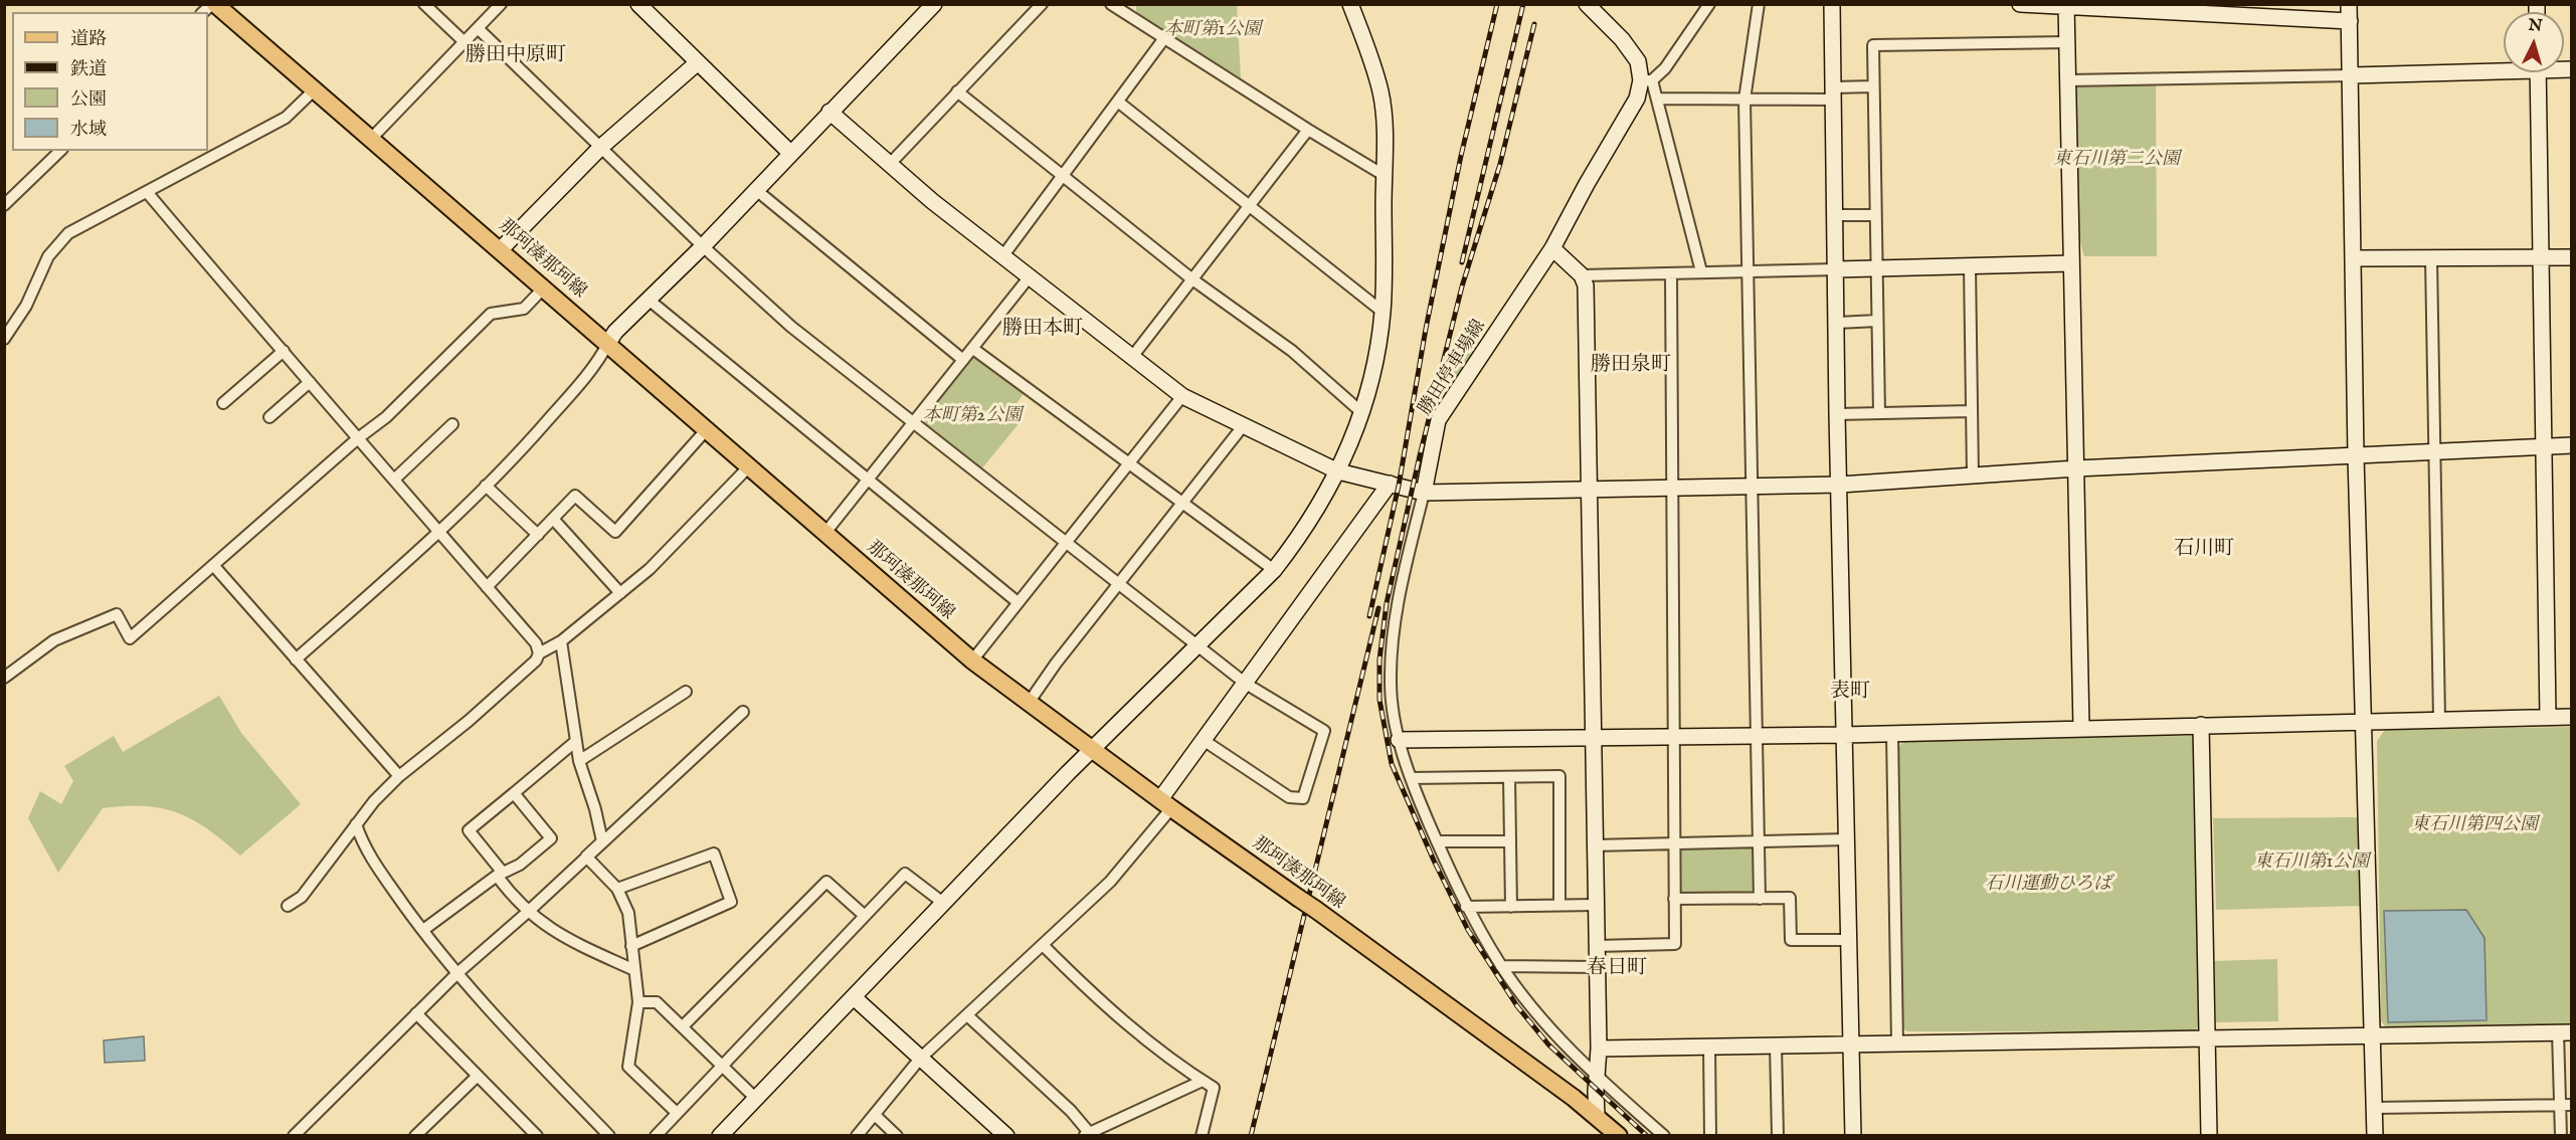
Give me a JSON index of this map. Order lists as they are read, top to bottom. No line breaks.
{"streets":{"main road":["那珂湊那珂線"],"street":["勝田停車場線"]},"districts":["勝田中原町","勝田本町","勝田泉町","石川町","表町","春日町"],"parks":["本町第1公園","東石川第二公園","本町第2公園","東石川第四公園","東石川第1公園","石川運動ひろば"],"legend":["道路","鉄道","公園","水域"],"north":"top"}
